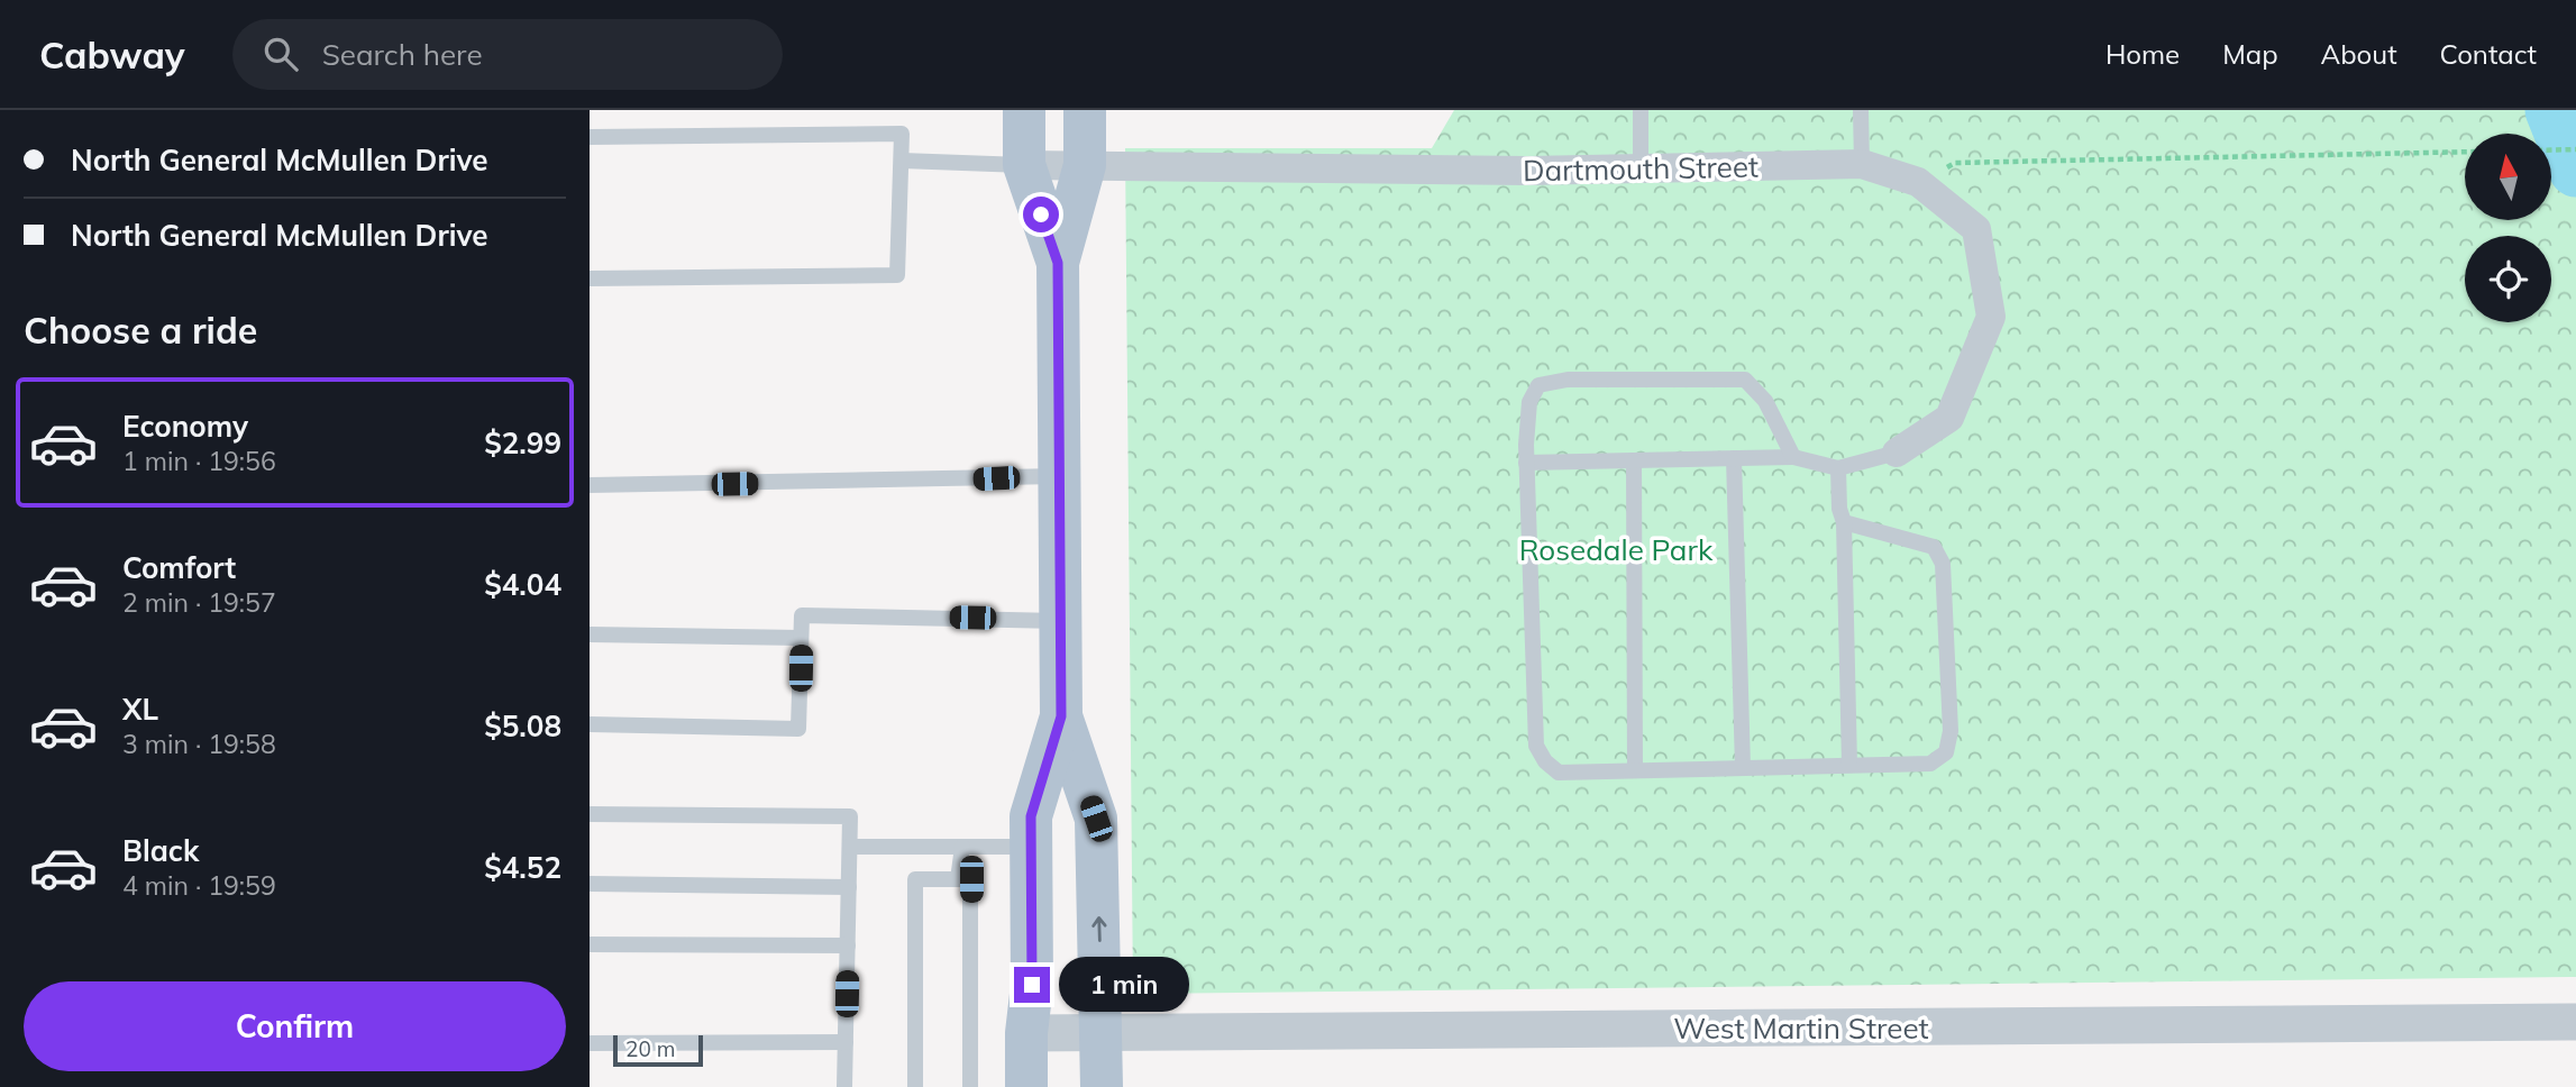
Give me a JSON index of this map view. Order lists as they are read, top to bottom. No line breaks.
{"streets":{"street":["Dartmouth Street","West Martin Street"]},"parks":["Rosedale Park"],"scale_bar":"20 m","north":"top","page":{"header":"Cabway","search":"Search here","nav":["Home","Map","About","Contact"],"banner":["North General McMullen Drive","North General McMullen Drive"],"heading":"Choose a ride","list":[{"name":"Economy","note":"1 min · 19:56","value":"$2.99"},{"name":"Comfort","note":"2 min · 19:57","value":"$4.04"},{"name":"XL","note":"3 min · 19:58","value":"$5.08"},{"name":"Black","note":"4 min · 19:59","value":"$4.52"}],"bubble":"1 min","buttons":"Confirm","scale":"20 m"}}
